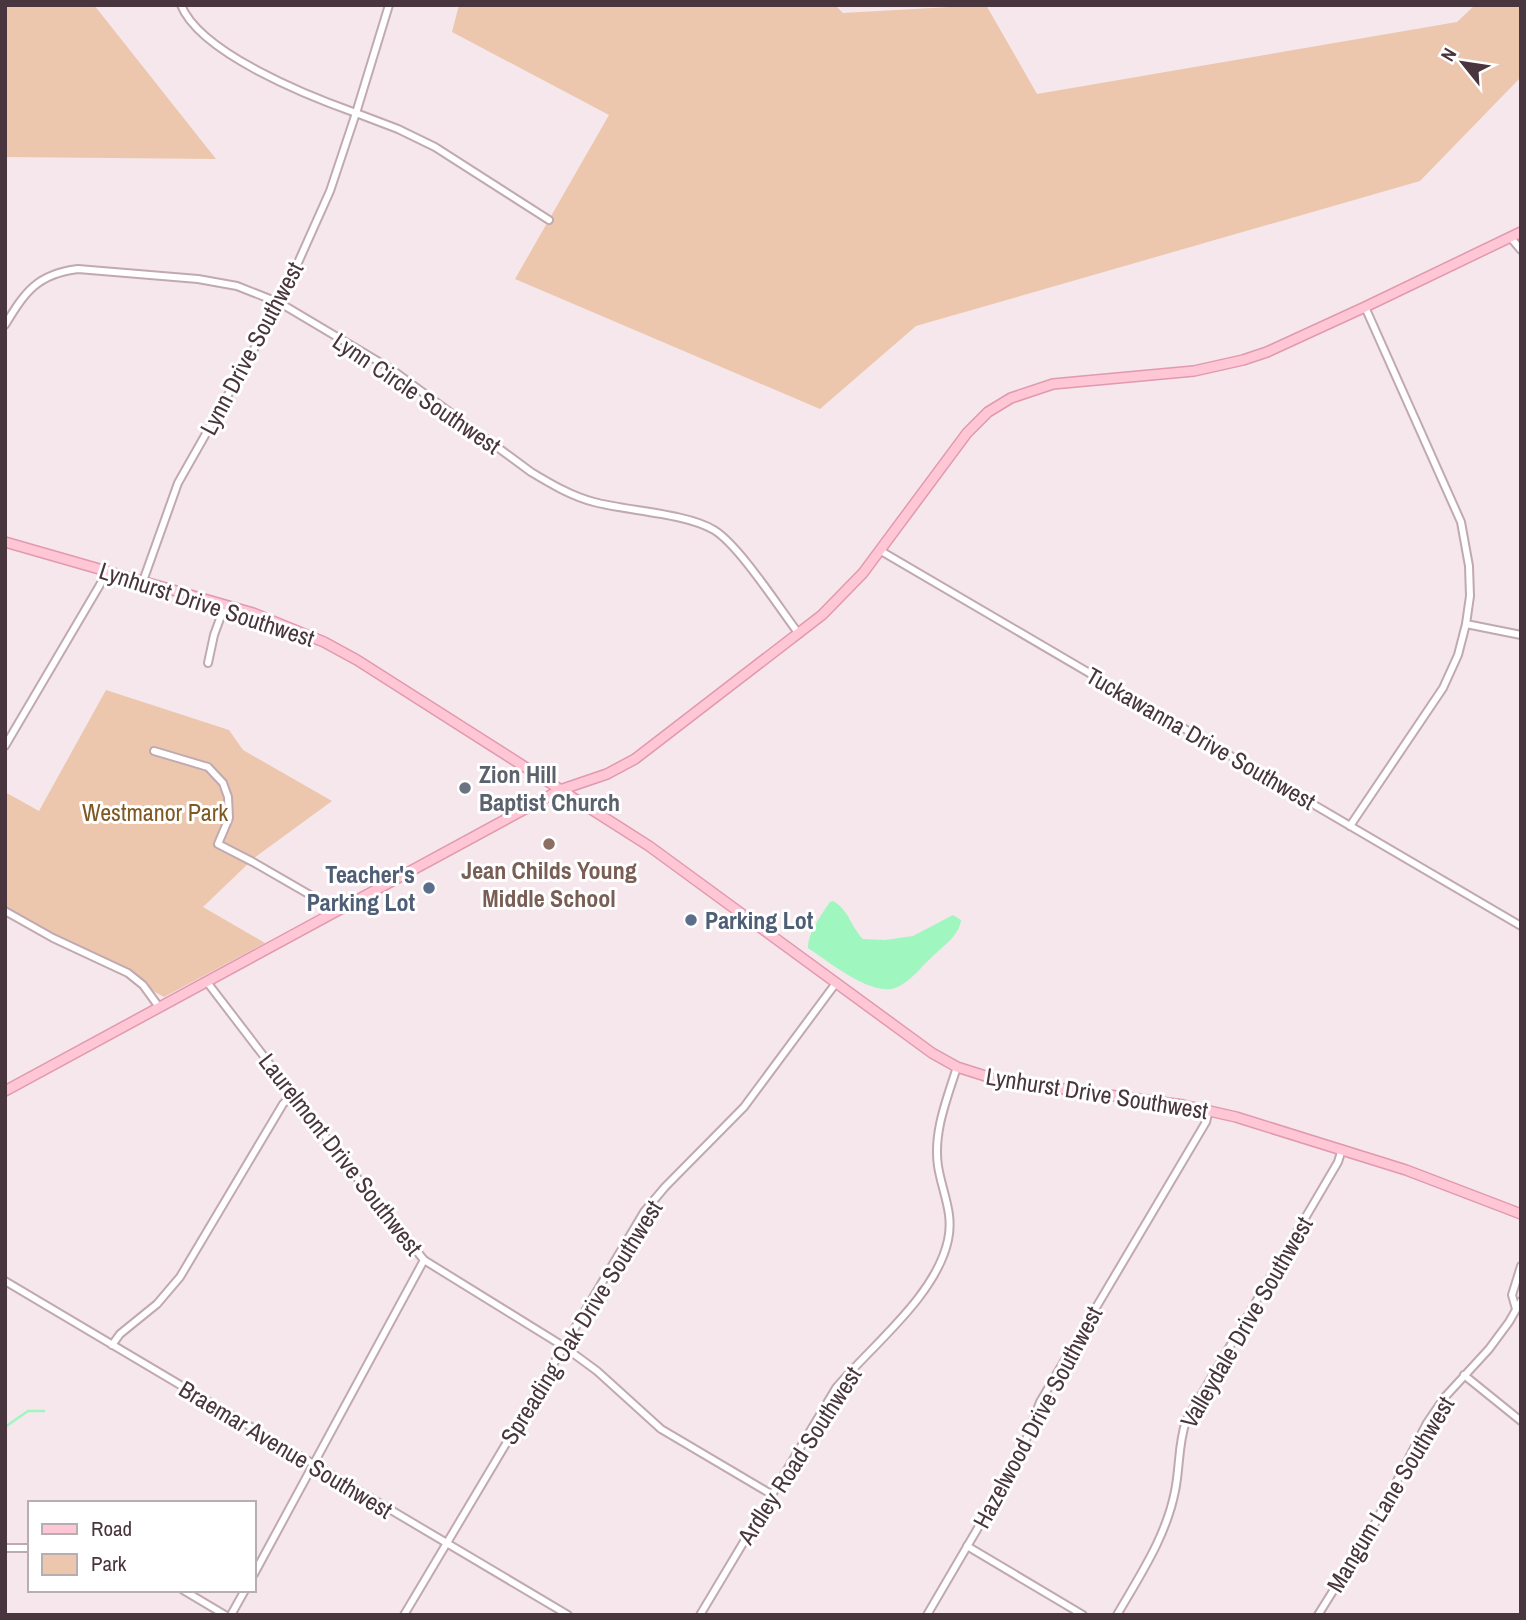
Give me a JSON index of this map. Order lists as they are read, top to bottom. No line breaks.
{"streets":{"street":["Lynn Drive Southwest","Lynn Circle Southwest","Lynhurst Drive Southwest","Tuckawanna Drive Southwest","Laurelmont Drive Southwest","Spreading Oak Drive Southwest","Valleydale Drive Southwest","Hazelwood Drive Southwest","Braemar Avenue Southwest","Ardley Road Southwest","Mangum Lane Southwest"]},"crossings":[["Lynn Drive Southwest","Lynn Circle Southwest"],["Lynn Drive Southwest","Lynhurst Drive Southwest"],["Lynhurst Drive Southwest","Spreading Oak Drive Southwest"],["Lynhurst Drive Southwest","Valleydale Drive Southwest"],["Lynhurst Drive Southwest","Hazelwood Drive Southwest"],["Lynhurst Drive Southwest","Ardley Road Southwest"],["Laurelmont Drive Southwest","Spreading Oak Drive Southwest"],["Laurelmont Drive Southwest","Ardley Road Southwest"],["Spreading Oak Drive Southwest","Braemar Avenue Southwest"]],"parks":["Westmanor Park"],"places":["Zion Hill Baptist Church","Jean Childs Young Middle School","Teacher's Parking Lot","Parking Lot"],"legend":["Road","Park"],"north":"top left"}
